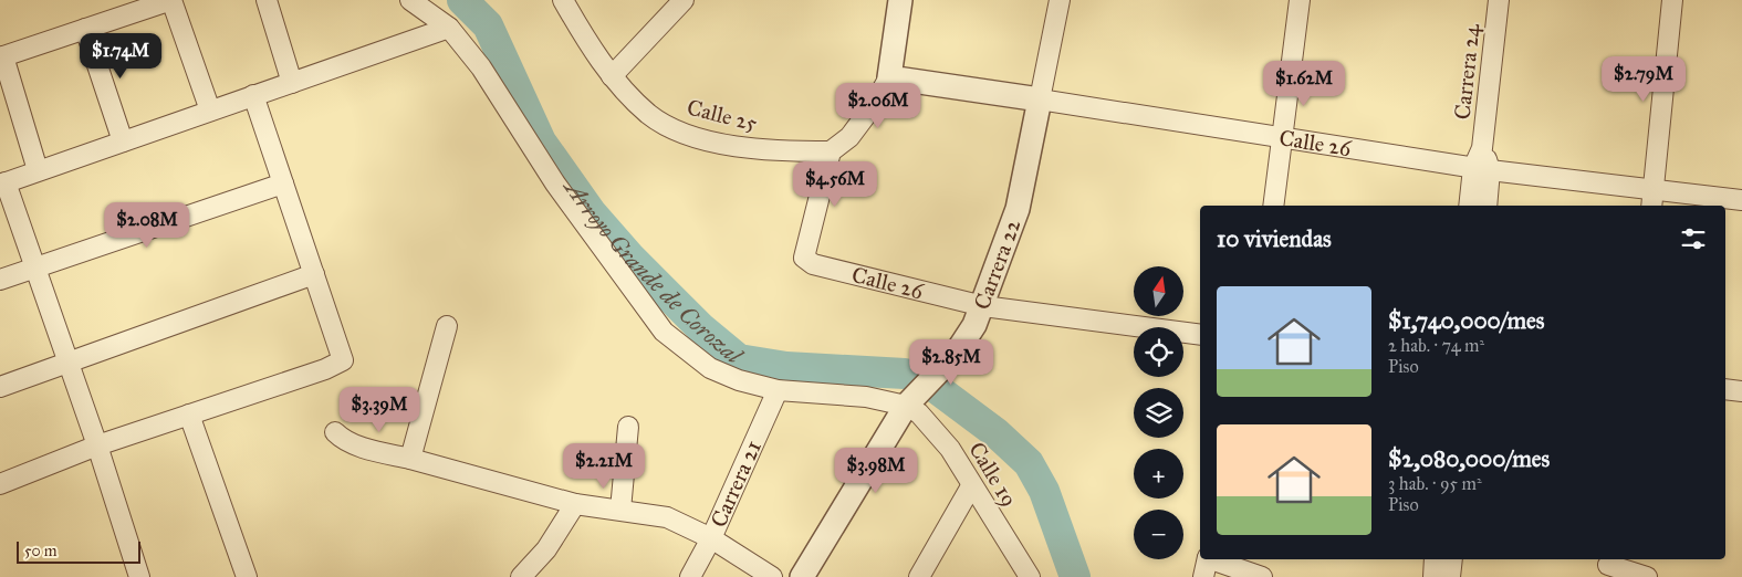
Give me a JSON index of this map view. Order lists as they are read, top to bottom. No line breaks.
{"streets":{"street":["Carrera 24","Calle 25","Calle 26","Carrera 22","Calle 19","Carrera 21"]},"crossings":[["Carrera 24","Calle 26"],["Calle 25","Calle 26"],["Calle 26","Carrera 22"],["Carrera 22","Calle 19"]],"water":["Arroyo Grande de Corozal"],"scale_bar":"50 m","north":"top","page":{"price":["$1.74M","$2.79M","$1.62M","$2.06M","$4.56M","$2.08M","$2.85M","$3.39M","$2.21M","$3.98M"],"heading":"10 viviendas","map_buttons":["+","−"],"list":[{"name":"$1,740,000/mes","note":"2 hab. · 74 m² · Piso"},{"name":"$2,080,000/mes","note":"3 hab. · 95 m² · Piso"}],"scale":"50 m"}}
